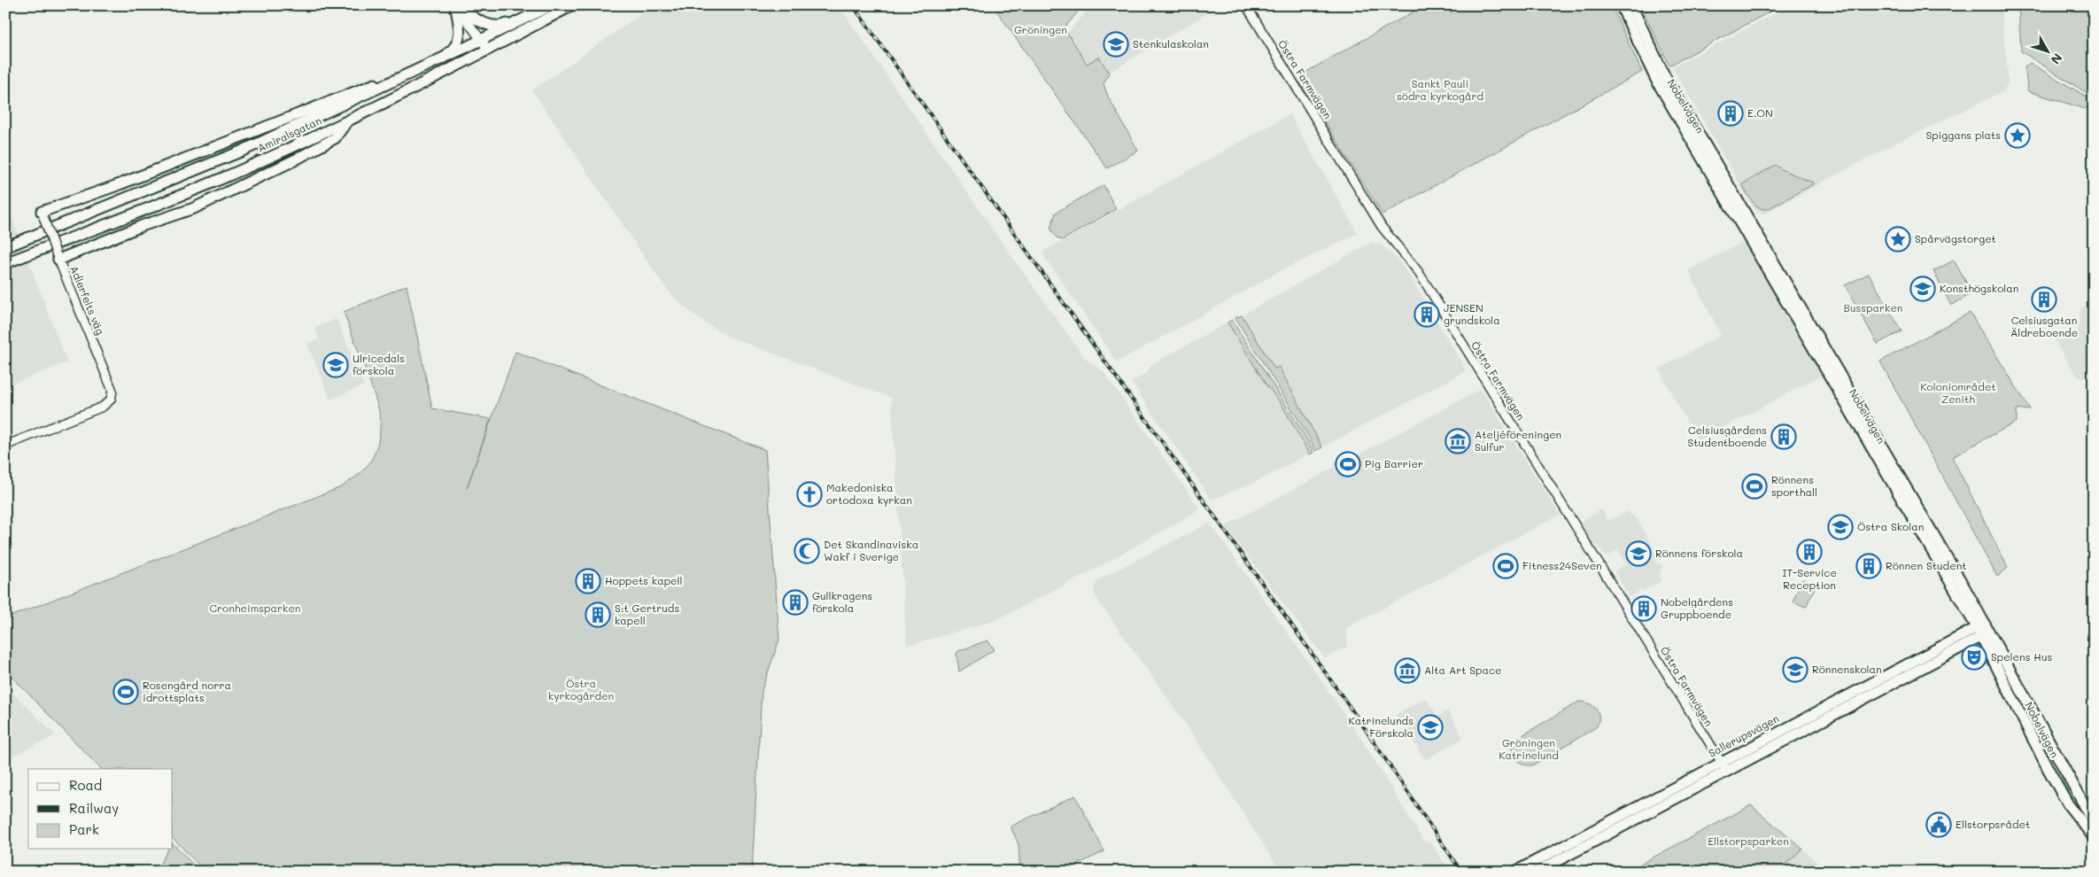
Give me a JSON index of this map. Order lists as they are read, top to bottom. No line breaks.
{"streets":{"main road":["Nobelvägen","Amiralsgatan","Sallerupsvägen"],"street":["Östra Farmvägen","Adlerfelts väg"]},"crossings":[["Östra Farmvägen","Sallerupsvägen"],["Nobelvägen","Sallerupsvägen"]],"parks":["Gröningen","Sankt Pauli södra kyrkogård","Bussparken","Koloniområdet Zenith","Cronheimsparken","Östra kyrkogården","Gröningen Katrinelund","Ellstorpsparken"],"places":{"school or university":["Stenkulaskolan","Konsthögskolan","Ulricedals förskola","Östra Skolan","Rönnens förskola","Rönnenskolan","Katrinelunds Förskola"],"building":["E.ON","Celsiusgatan Äldreboende","JENSEN grundskola","Celsiusgårdens Studentboende","IT-Service Reception","Rönnen Student","Hoppets kapell","Gullkragens förskola","Nobelgårdens Gruppboende","S:t Gertruds kapell"],"place":["Spiggans plats","Spårvägstorget"],"museum":["Ateljéföreningen Sulfur","Alta Art Space"],"sports":["Pig Barrier","Rönnens sporthall","Fitness24Seven","Rosengård norra idrottsplats"],"church":["Makedoniska ortodoxa kyrkan"],"mosque":["Det Skandinaviska Wakf i Sverige"],"theatre":["Spelens Hus"],"public building":["Ellstorpsrådet"]},"legend":["Road","Railway","Park"],"north":"bottom right"}
